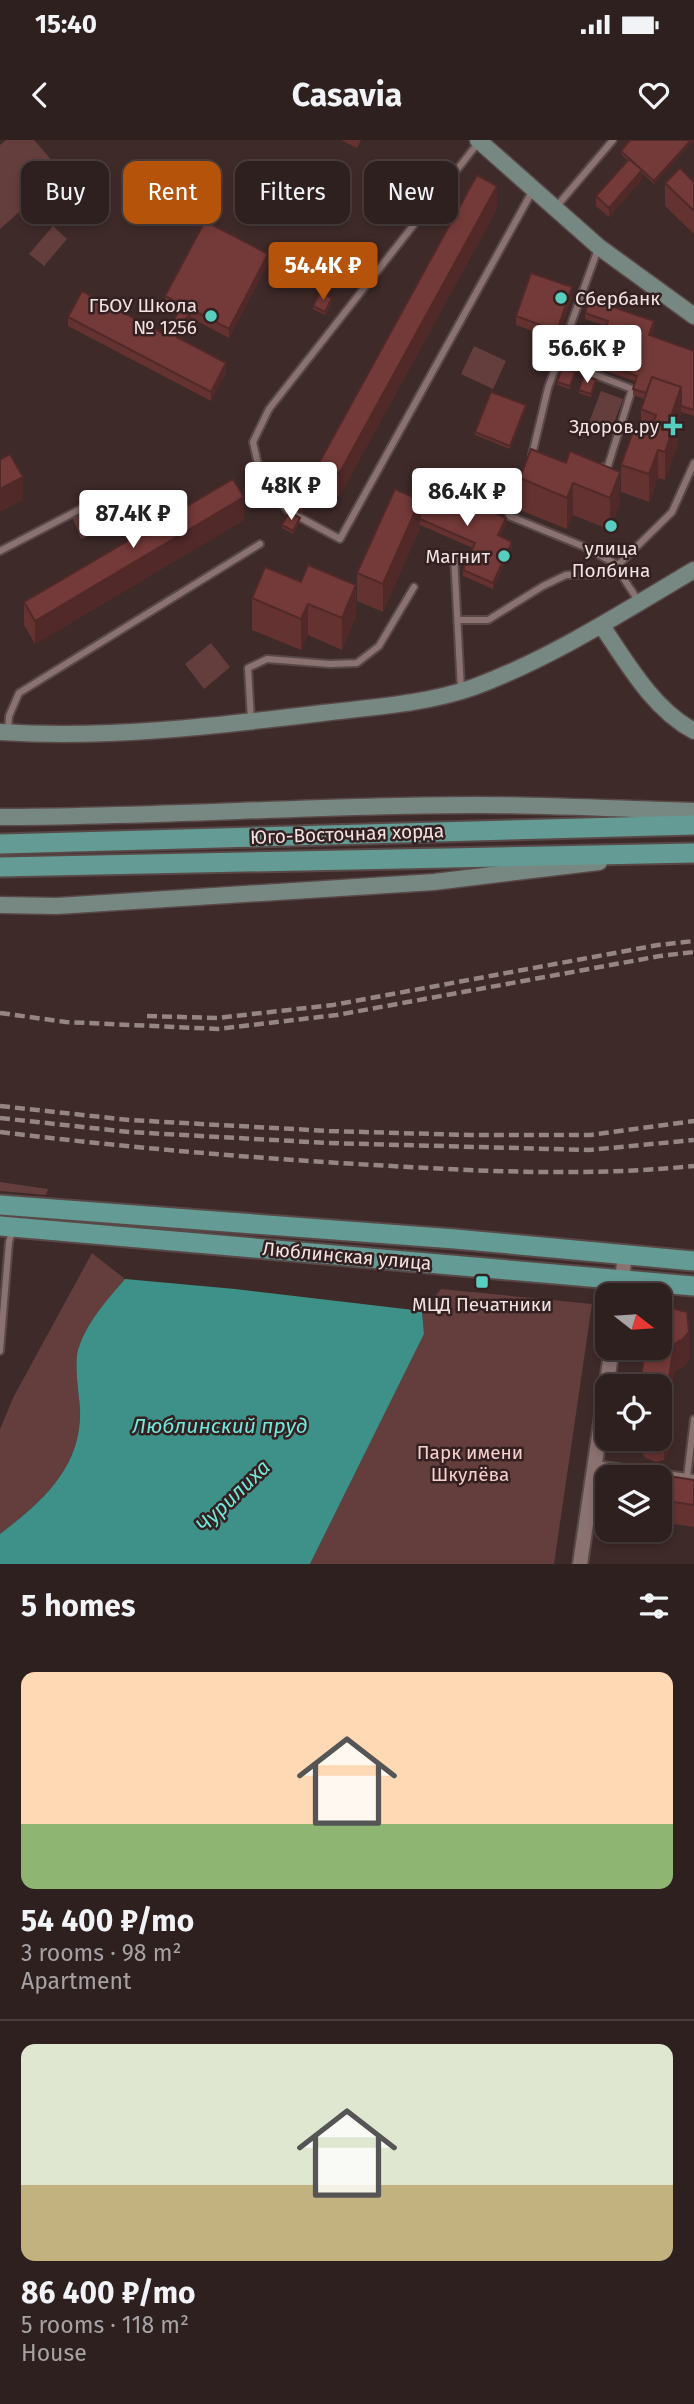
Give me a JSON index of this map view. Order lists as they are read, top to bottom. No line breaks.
{"streets":{"main road":["Юго-Восточная хорда","Люблинская улица"]},"water":["Люблинский пруд","Чурилиха"],"parks":["Парк имени Шкулёва"],"places":{"other":["Сбербанк","ГБОУ Школа № 1256","улица Полбина","Магнит"],"health":["Здоров.ру"],"transit":["МЦД Печатники"]},"north":"right","page":{"status":"15:40","header":"Casavia","chip":["Buy","Rent","Filters","New"],"price":["54.4K ₽","56.6K ₽","48K ₽","86.4K ₽","87.4K ₽"],"heading":"5 homes","list":[{"name":"54 400 ₽/mo","note":"3 rooms · 98 m² · Apartment"},{"name":"86 400 ₽/mo","note":"5 rooms · 118 m² · House"}]}}
